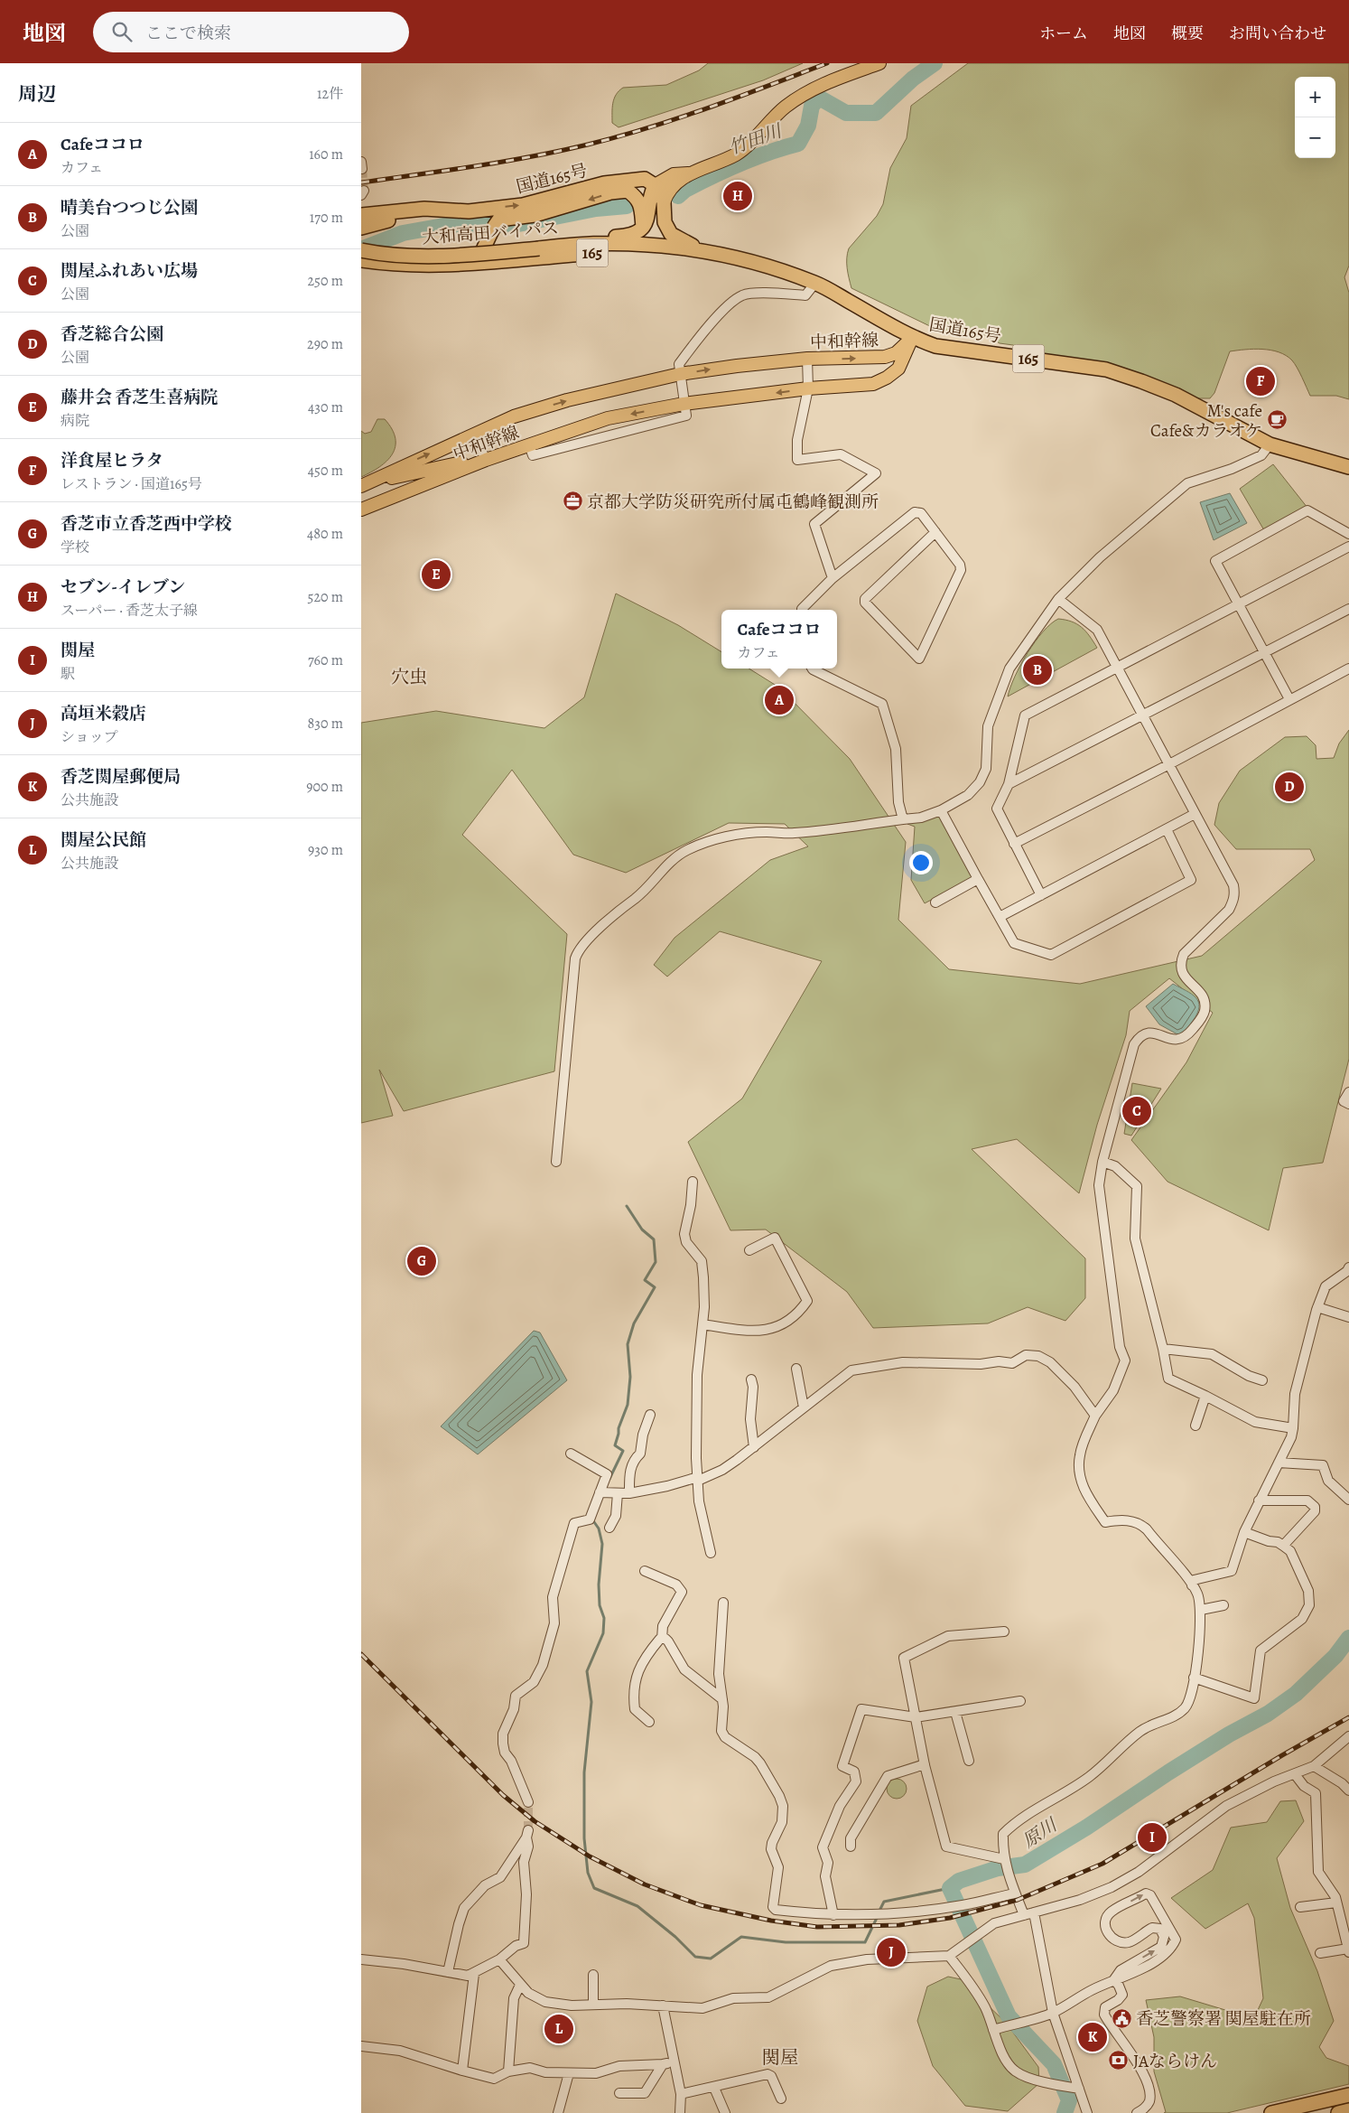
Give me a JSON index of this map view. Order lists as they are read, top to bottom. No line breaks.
{"streets":{"highway":["国道165号","大和高田バイパス","165"],"main road":["中和幹線"]},"crossings":[["国道165号","大和高田バイパス"],["国道165号","165"],["国道165号","中和幹線"],["大和高田バイパス","165"]],"districts":["穴虫","関屋"],"water":["竹田川","原川"],"places":{"cafe":["M's cafe Cafe&カラオケ"],"office":["京都大学防災研究所付属屯鶴峰観測所"],"public building":["香芝警察署 関屋駐在所"],"bank":["JAならけん"]},"page":{"header":"地図","search":"ここで検索","nav":["ホーム","地図","概要","お問い合わせ"],"heading":["周辺","12件"],"map_buttons":["+","−"],"list":[{"mark":"A","name":"Cafeココロ","note":"カフェ","value":"160 m"},{"mark":"B","name":"晴美台つつじ公園","note":"公園","value":"170 m"},{"mark":"C","name":"関屋ふれあい広場","note":"公園","value":"250 m"},{"mark":"D","name":"香芝総合公園","note":"公園","value":"290 m"},{"mark":"E","name":"藤井会 香芝生喜病院","note":"病院","value":"430 m"},{"mark":"F","name":"洋食屋ヒラタ","note":"レストラン · 国道165号","value":"450 m"},{"mark":"G","name":"香芝市立香芝西中学校","note":"学校","value":"480 m"},{"mark":"H","name":"セブン-イレブン","note":"スーパー · 香芝太子線","value":"520 m"},{"mark":"I","name":"関屋","note":"駅","value":"760 m"},{"mark":"J","name":"高垣米穀店","note":"ショップ","value":"830 m"},{"mark":"K","name":"香芝関屋郵便局","note":"公共施設","value":"900 m"},{"mark":"L","name":"関屋公民館","note":"公共施設","value":"930 m"}],"pins":["H","F","E","B","A","D","C","G","I","J","L","K"],"popup":["Cafeココロ","カフェ"]}}
